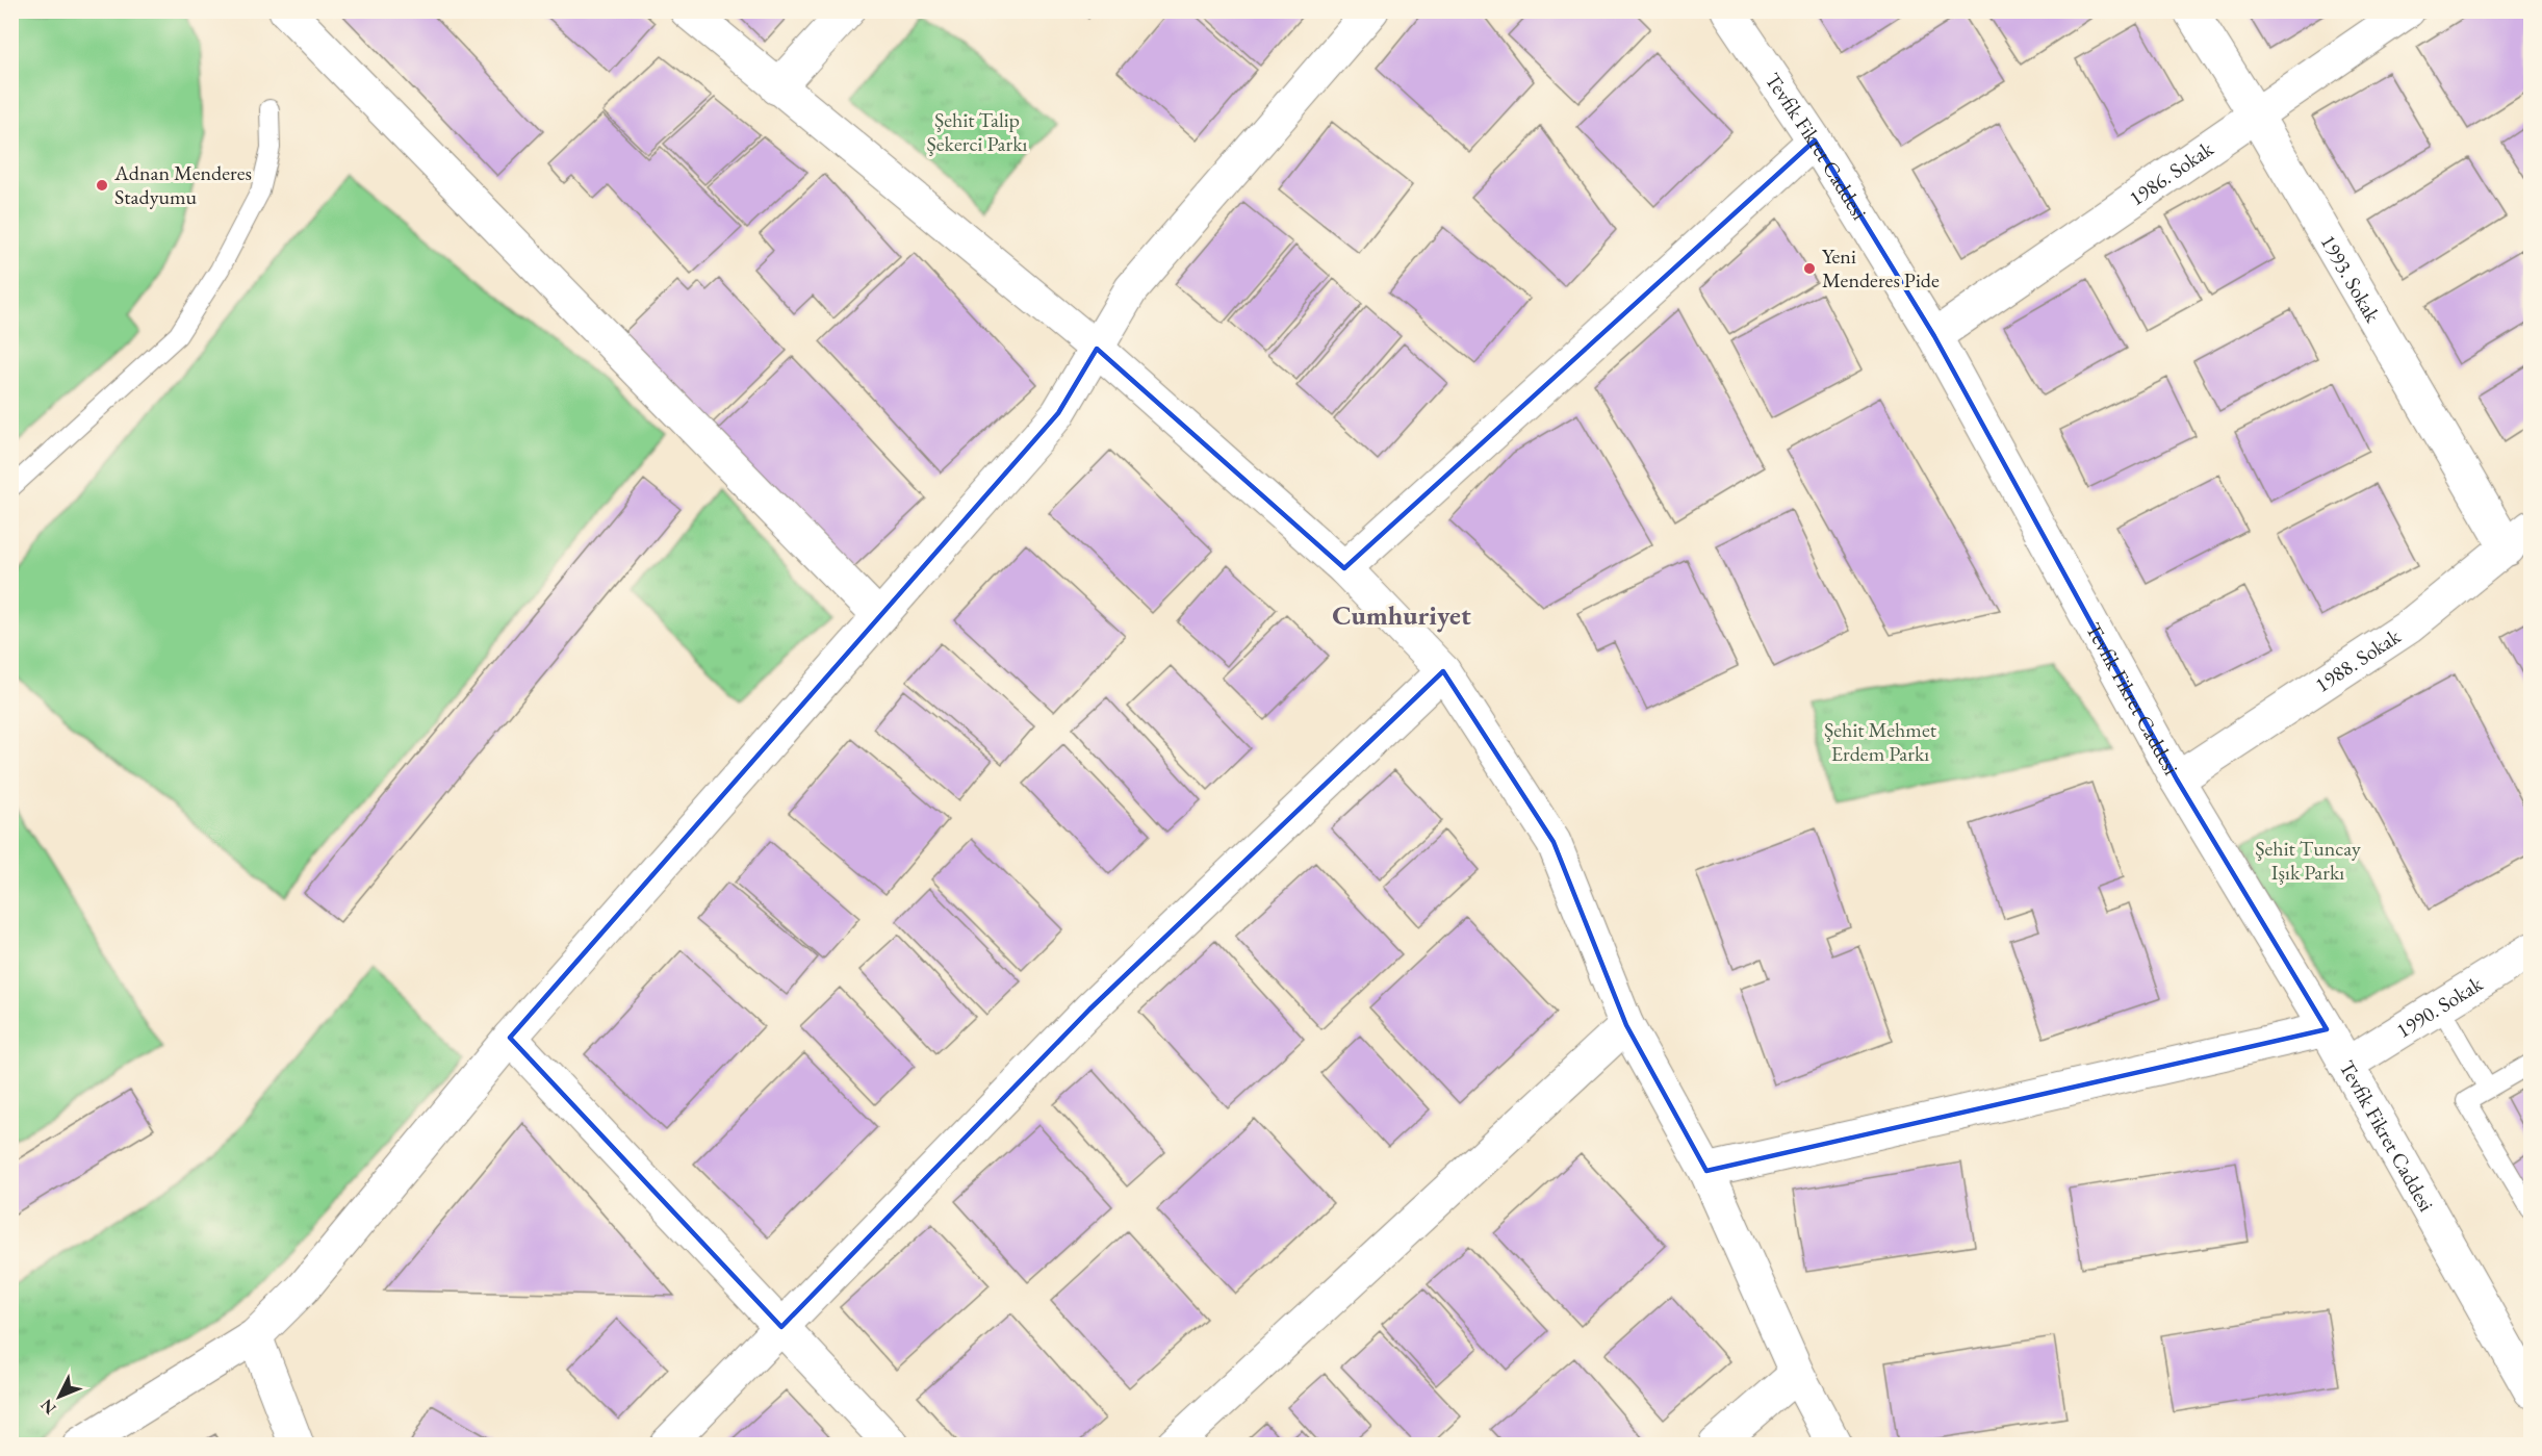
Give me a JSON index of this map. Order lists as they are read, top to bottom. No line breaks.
{"streets":{"street":["Tevfik Fikret Caddesi","1986. Sokak","1993. Sokak","1988. Sokak","1990. Sokak"]},"crossings":[["Tevfik Fikret Caddesi","1986. Sokak"],["Tevfik Fikret Caddesi","1988. Sokak"],["Tevfik Fikret Caddesi","1990. Sokak"],["1986. Sokak","1993. Sokak"],["1993. Sokak","1988. Sokak"]],"districts":["Cumhuriyet"],"parks":["Şehit Talip Şekerci Parkı","Şehit Mehmet Erdem Parkı","Şehit Tuncay Işık Parkı"],"places":["Adnan Menderes Stadyumu","Yeni Menderes Pide"],"north":"bottom left"}
